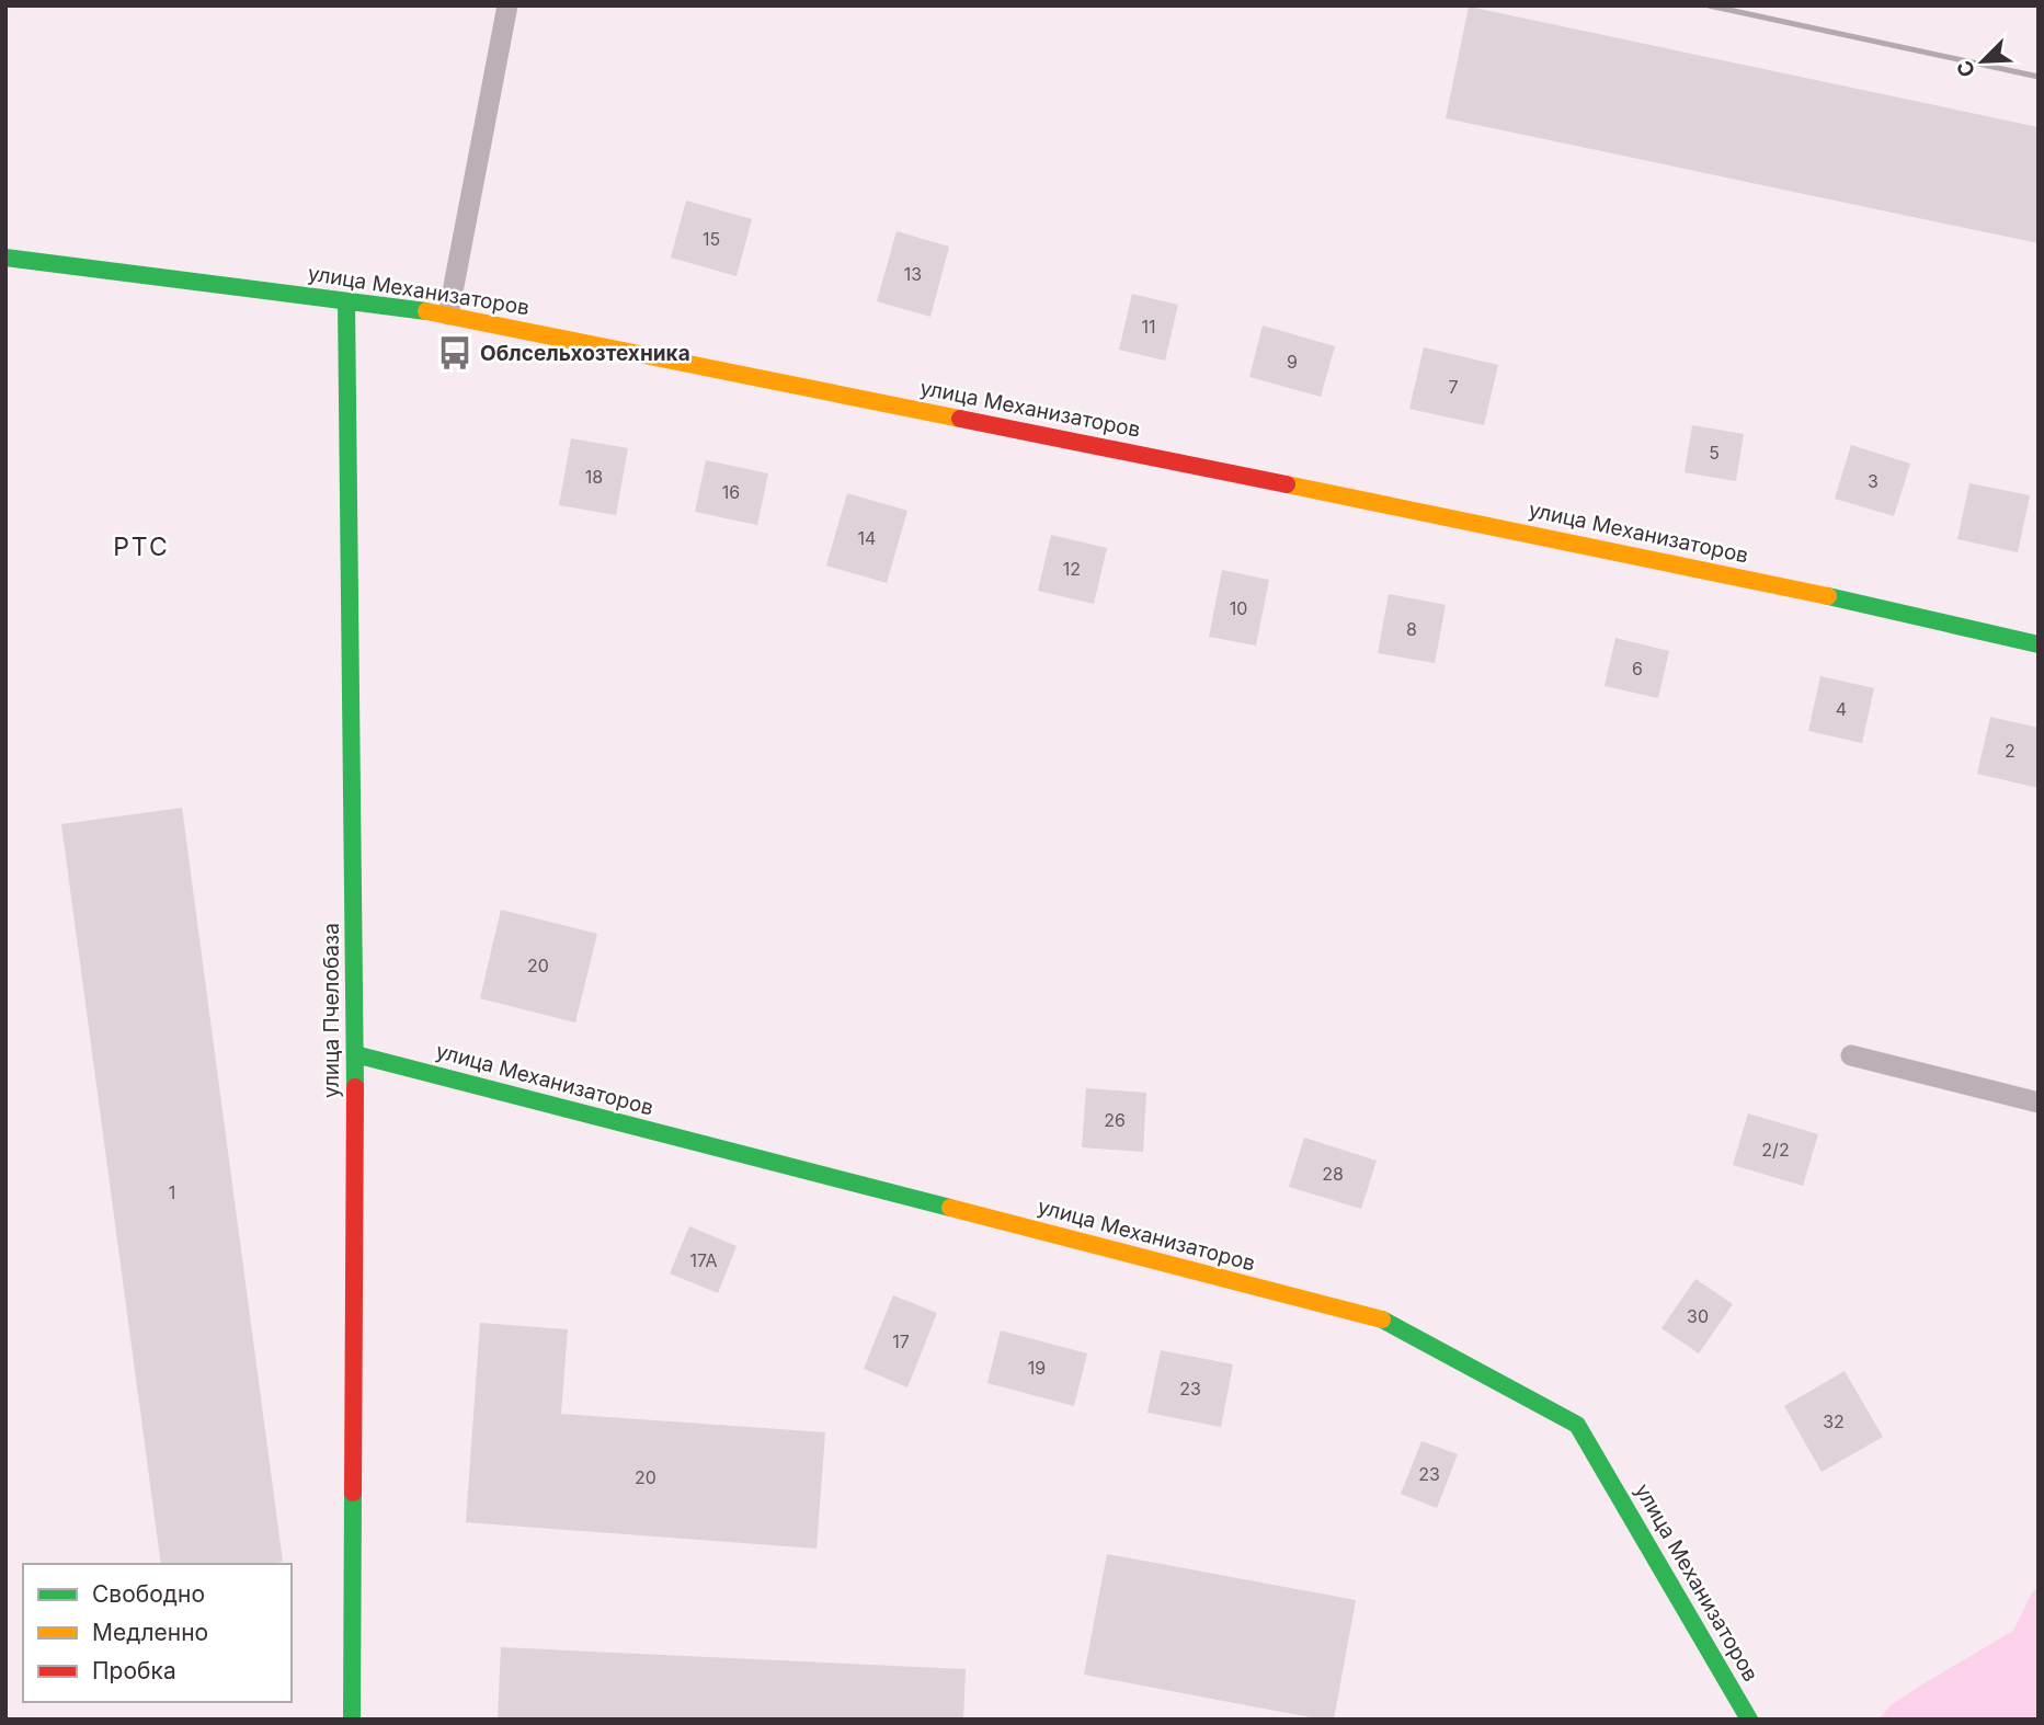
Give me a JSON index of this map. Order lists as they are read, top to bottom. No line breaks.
{"streets":{"street":["улица Механизаторов","улица Пчелобаза"]},"crossings":[["улица Механизаторов","улица Пчелобаза"]],"districts":["РТС"],"places":{"bus stop":["Облсельхозтехника"]},"house_numbers":["15","13","11","9","7","5","18","3","16","14","12","10","8","6","4","2","20","26","2/2","28","1","17А","30","17","19","23","32","23","20"],"legend":["Свободно","Медленно","Пробка"],"north":"bottom left"}
